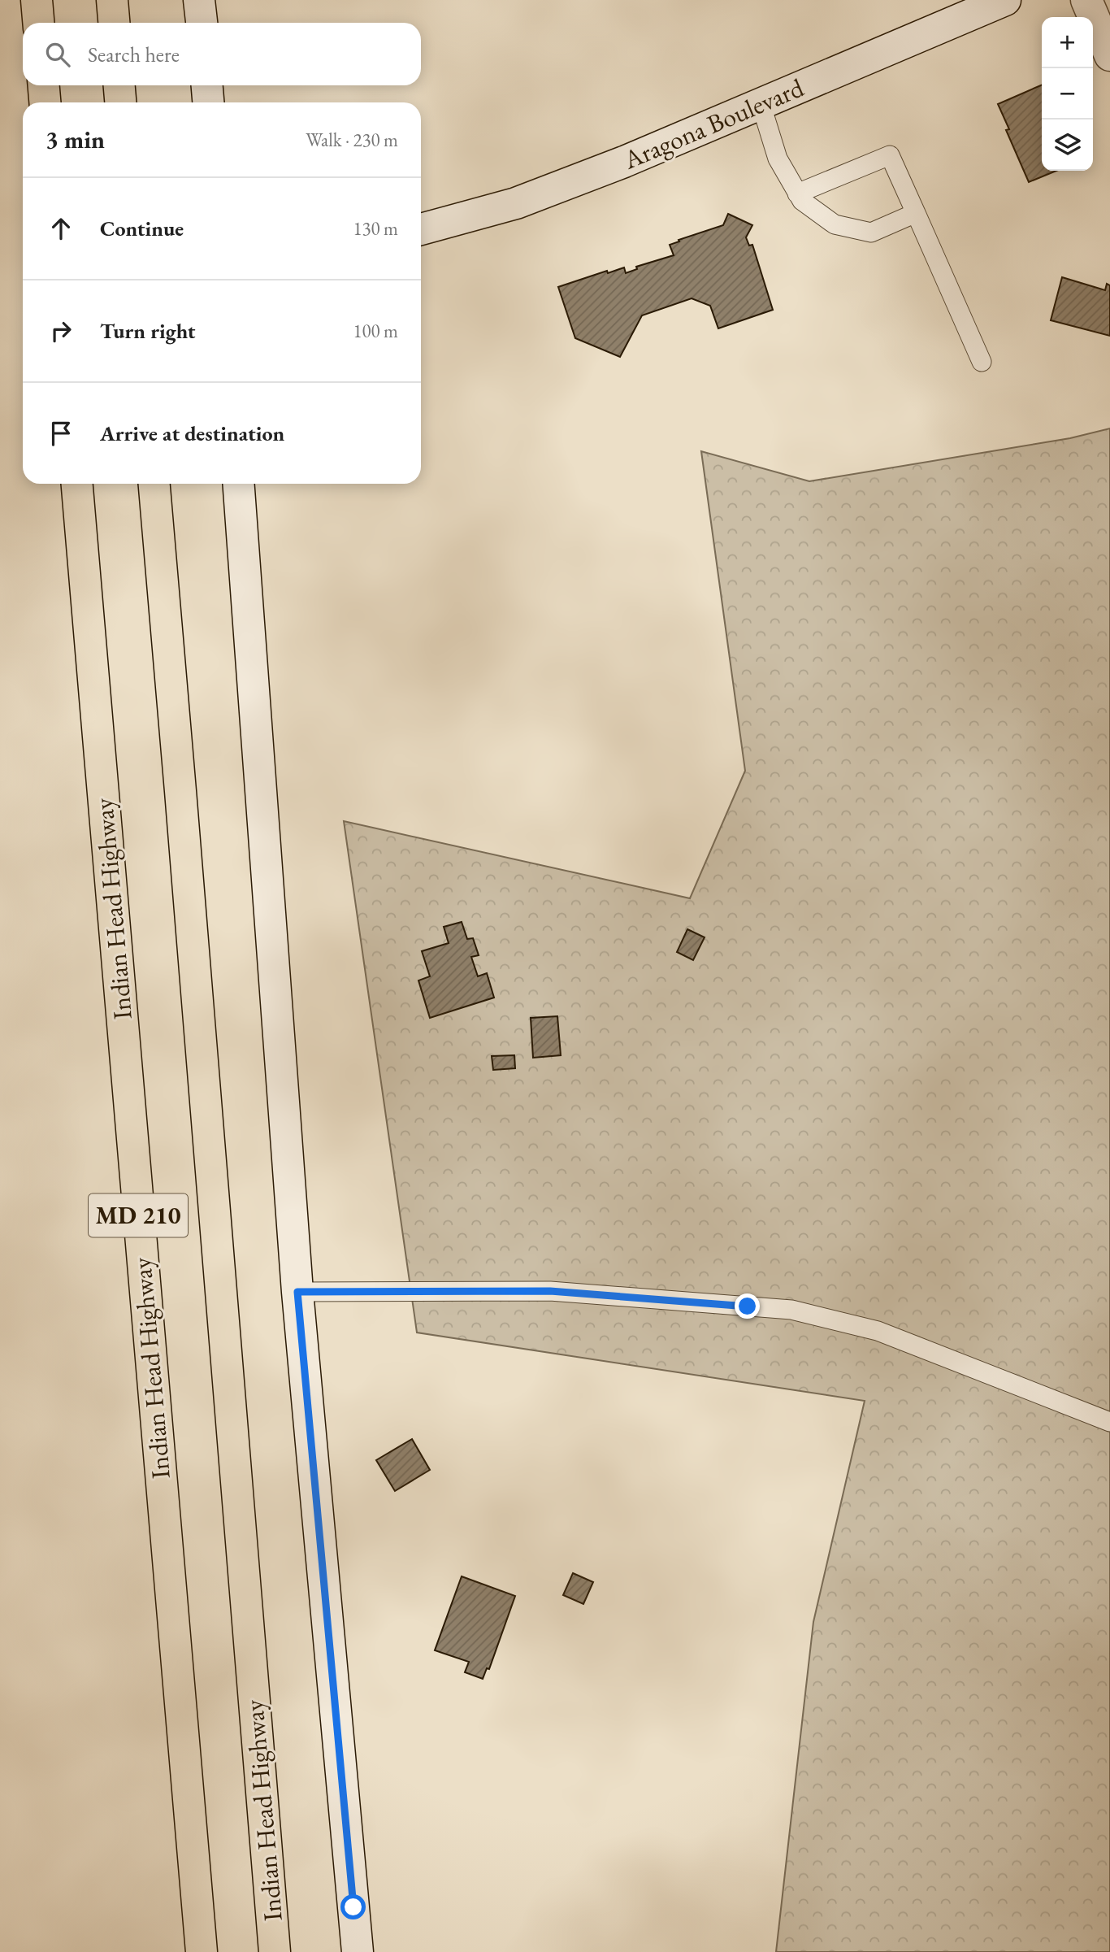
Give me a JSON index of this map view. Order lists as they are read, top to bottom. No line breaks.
{"streets":{"highway":["Indian Head Highway","MD 210"],"street":["Aragona Boulevard"]},"page":{"map_buttons":["+","−"],"search":"Search here","heading":["3 min","Walk · 230 m"],"list":[["Continue","130 m"],["Turn right","100 m"],"Arrive at destination"]}}
